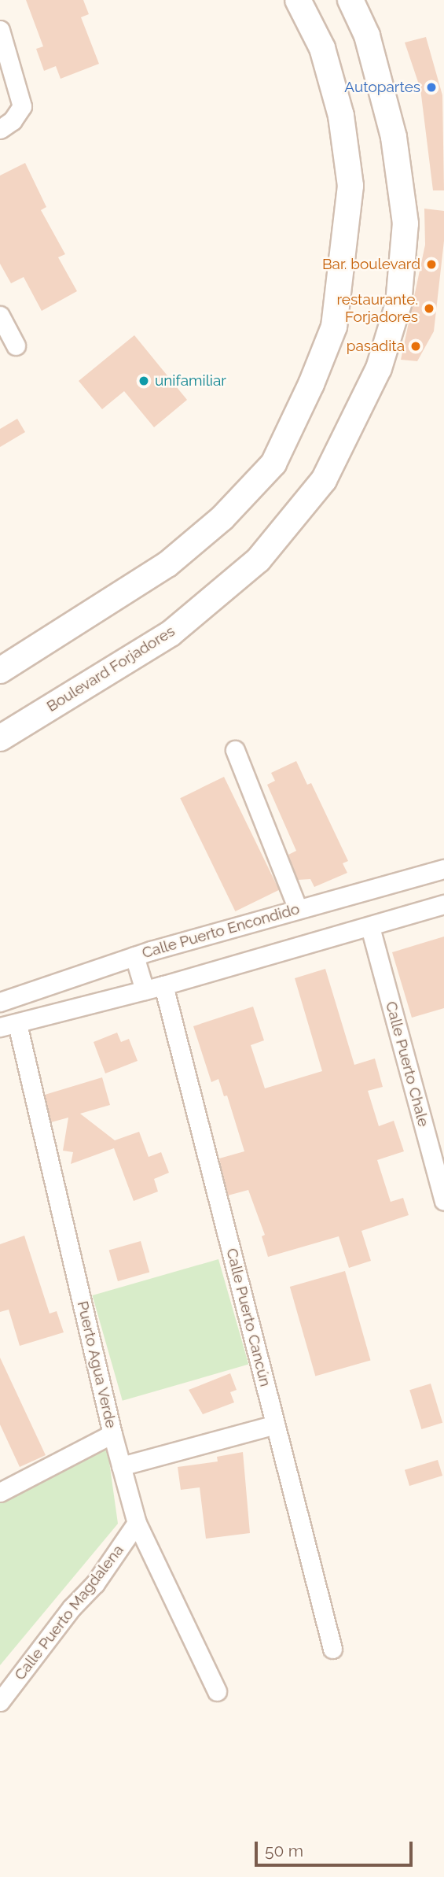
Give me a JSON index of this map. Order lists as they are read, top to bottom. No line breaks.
{"streets":{"main road":["Boulevard Forjadores"],"street":["Calle Puerto Encondido","Calle Puerto Chale","Calle Puerto Cancún","Puerto Agua Verde","Calle Puerto Magdalena"]},"crossings":[["Puerto Agua Verde","Calle Puerto Magdalena"]],"places":["Autopartes","Bar. boulevard","restaurante. Forjadores","pasadita","unifamiliar"],"scale_bar":"50 m"}
